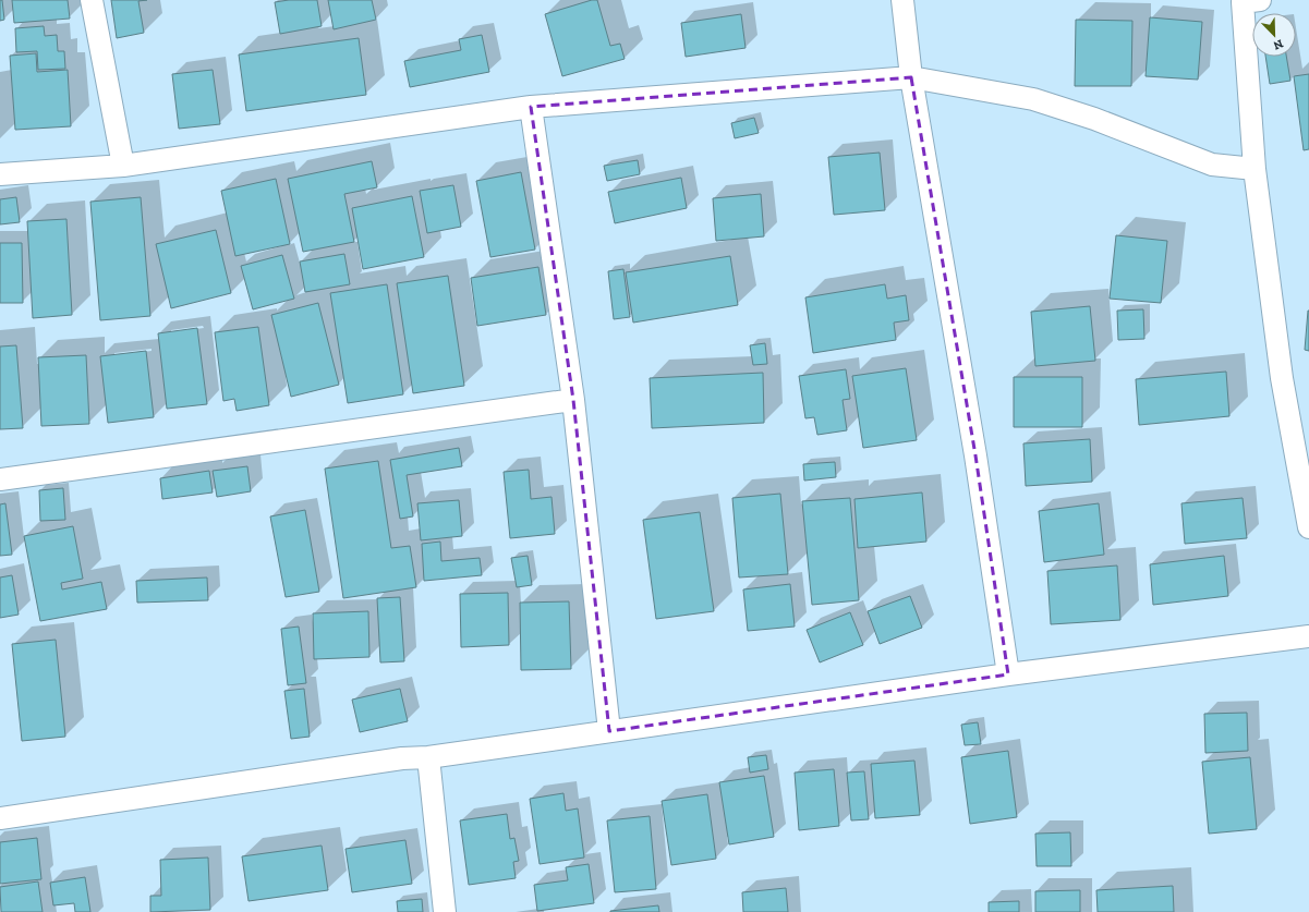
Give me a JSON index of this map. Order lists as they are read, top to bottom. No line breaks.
{"north":"bottom right"}
